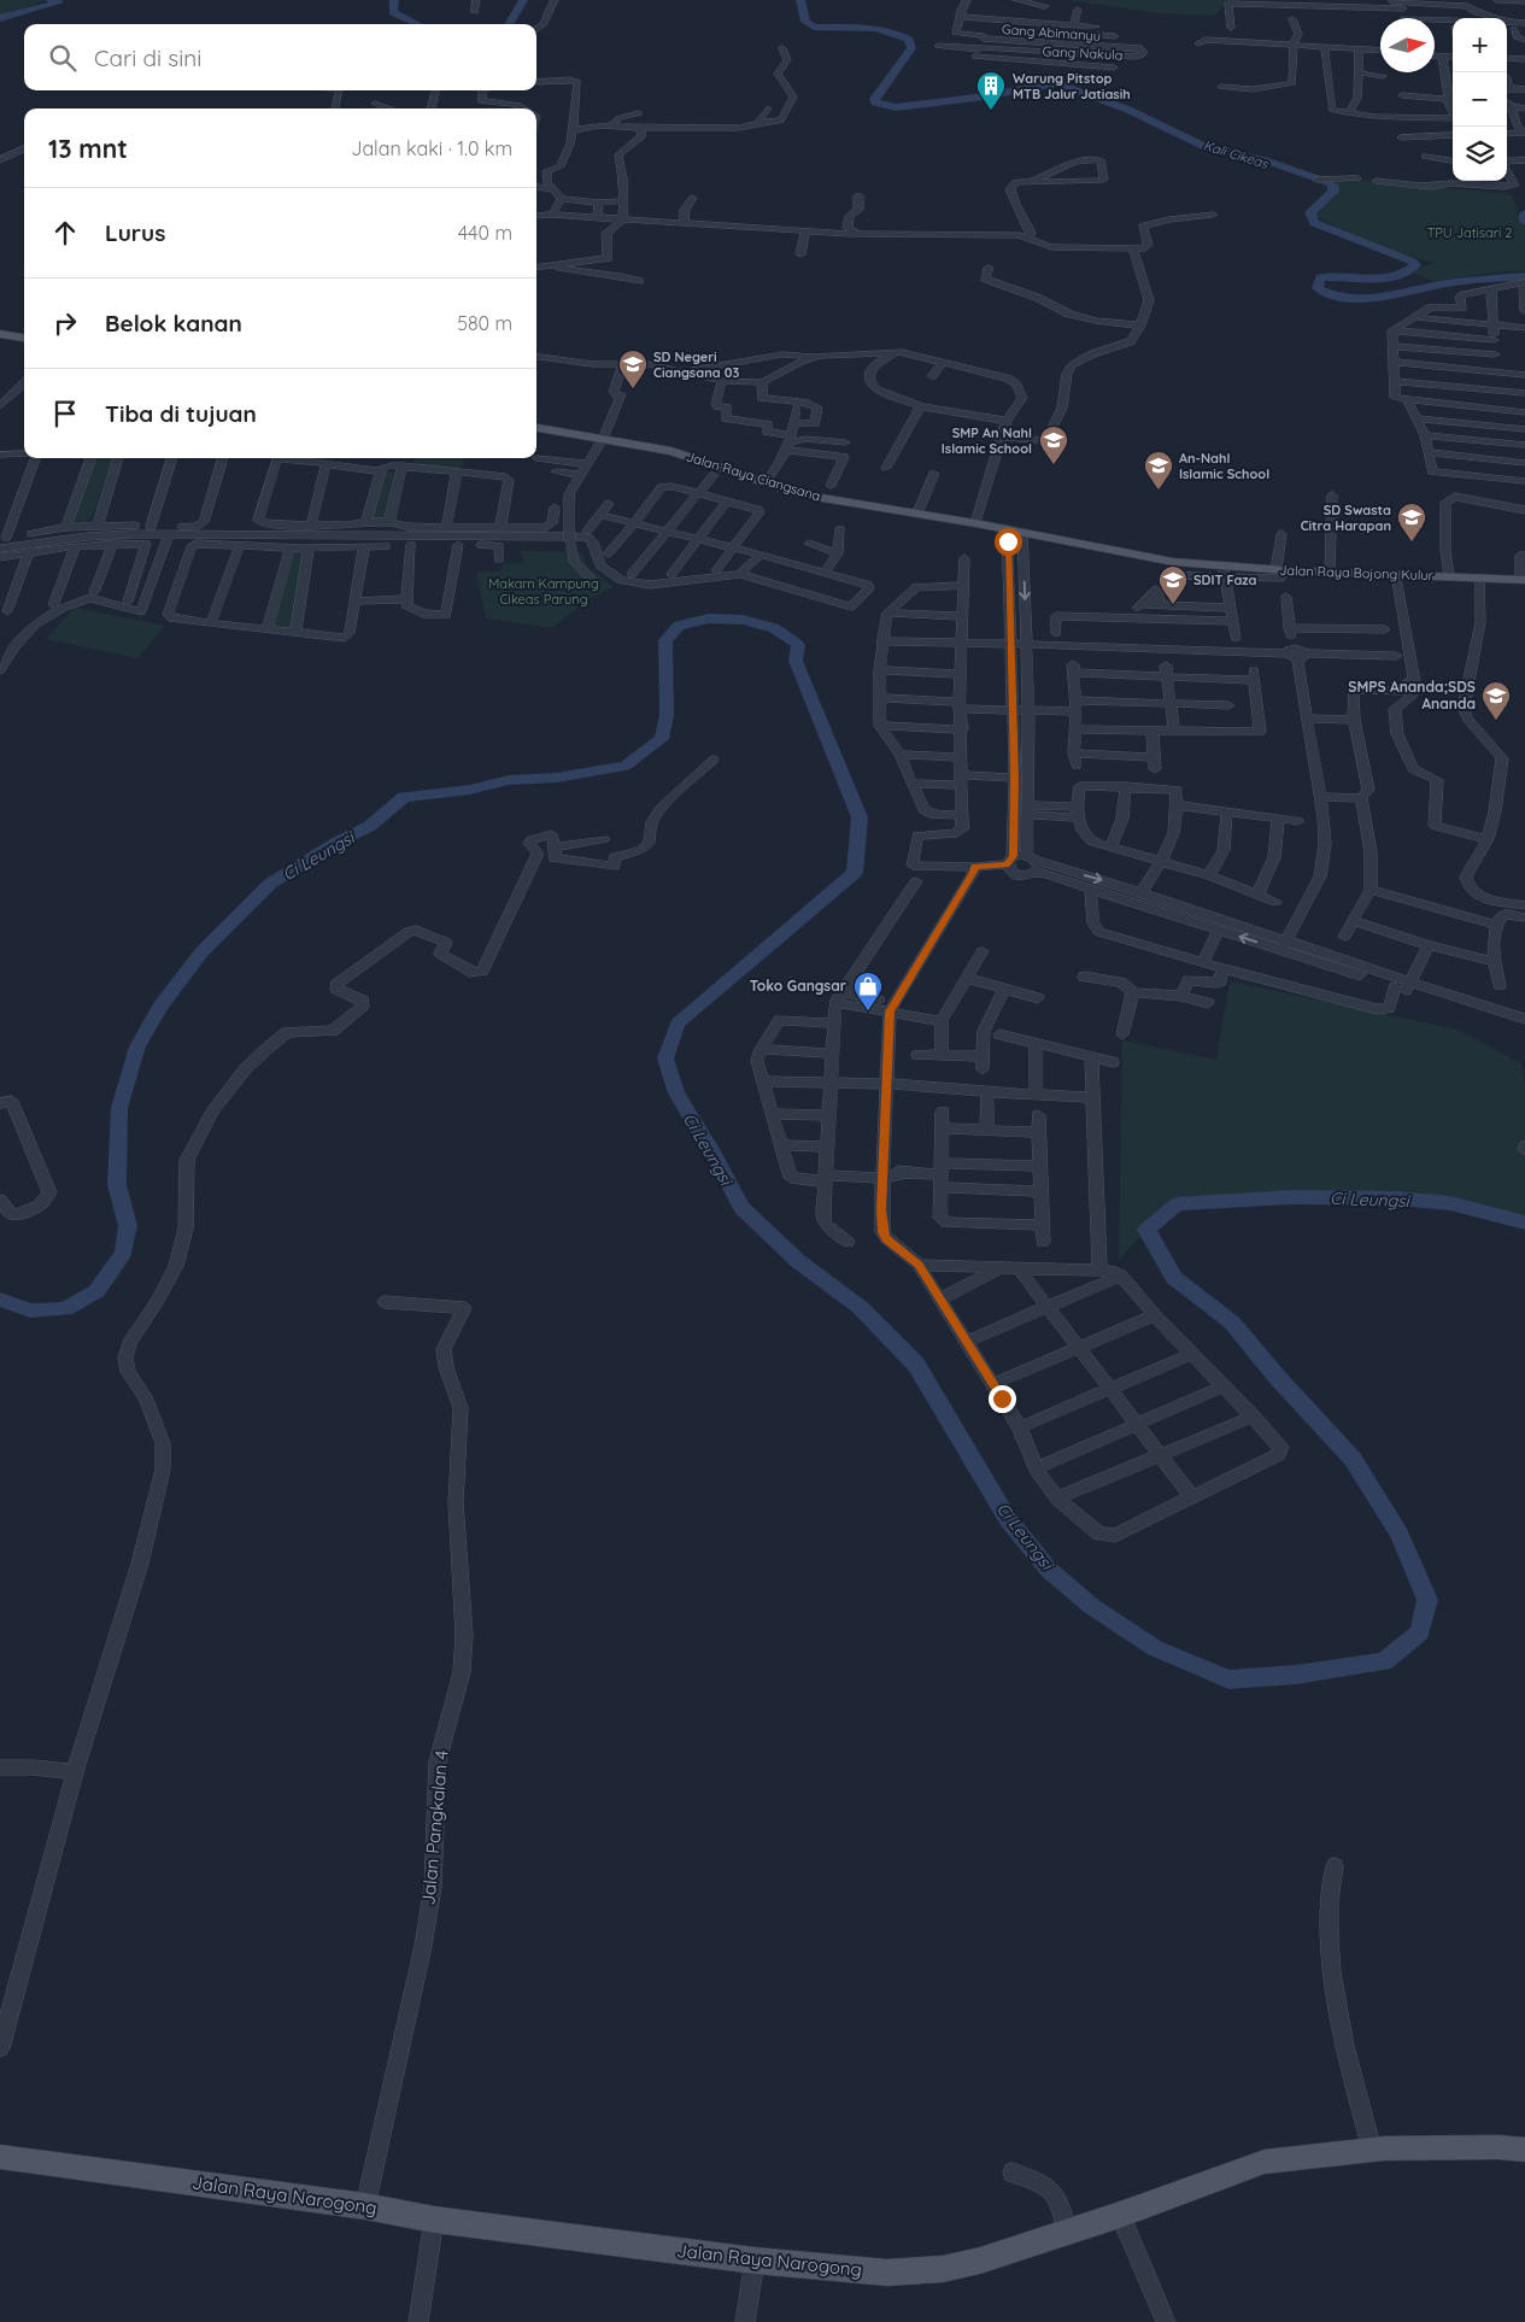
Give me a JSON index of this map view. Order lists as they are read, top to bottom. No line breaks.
{"streets":{"main road":["Jalan Raya Ciangsana","Jalan Raya Bojong Kulur","Jalan Raya Narogong"],"street":["Gang Abimanyu","Gang Nakula","Jalan Pangkalan 4"]},"crossings":[["Gang Abimanyu","Gang Nakula"],["Jalan Raya Ciangsana","Jalan Raya Bojong Kulur"],["Jalan Pangkalan 4","Jalan Raya Narogong"]],"water":["Kali Cikeas","Ci Leungsi"],"parks":["TPU Jatisari 2","Makam Kampung Cikeas Parung"],"places":{"building":["Warung Pitstop MTB Jalur Jatiasih"],"school or university":["SD Negeri Ciangsana 03","SMP An Nahl Islamic School","An-Nahl Islamic School","SD Swasta Citra Harapan","SDIT Faza","SMPS Ananda;SDS Ananda"],"shop":["Toko Gangsar"]},"north":"right","page":{"map_buttons":["+","−"],"search":"Cari di sini","heading":["13 mnt","Jalan kaki · 1.0 km"],"list":[["Lurus","440 m"],["Belok kanan","580 m"],"Tiba di tujuan"]}}
